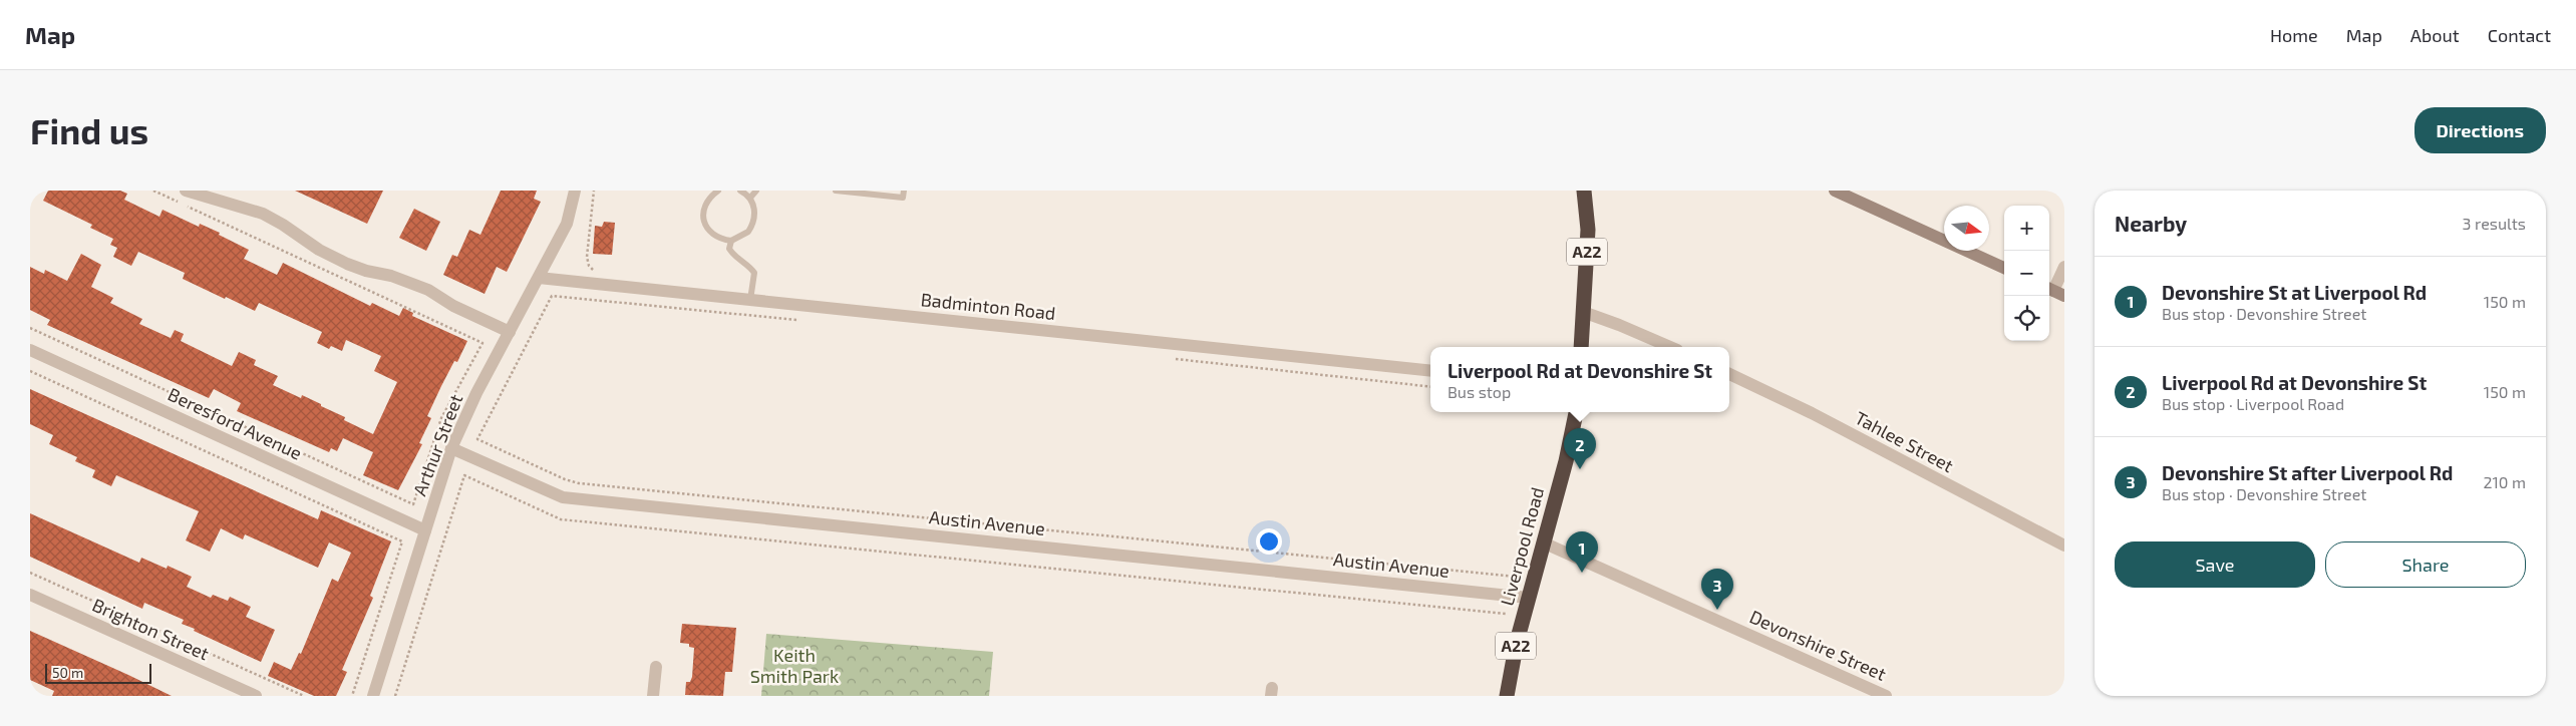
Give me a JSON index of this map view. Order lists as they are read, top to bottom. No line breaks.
{"streets":{"highway":["A22","Liverpool Road"],"street":["Badminton Road","Beresford Avenue","Tahlee Street","Arthur Street","Austin Avenue","Brighton Street","Devonshire Street"]},"crossings":[["Badminton Road","Arthur Street"],["Beresford Avenue","Arthur Street"],["Arthur Street","Austin Avenue"],["Austin Avenue","Liverpool Road"],["Liverpool Road","Devonshire Street"]],"parks":["Keith Smith Park"],"scale_bar":"50 m","north":"right","page":{"header":"Map","nav":["Home","Map","About","Contact"],"buttons":["Directions",["Save","Share"]],"title":"Find us","heading":["Nearby","3 results"],"map_buttons":["+","−"],"list":[{"mark":"1","name":"Devonshire St at Liverpool Rd","note":"Bus stop · Devonshire Street","value":"150 m"},{"mark":"2","name":"Liverpool Rd at Devonshire St","note":"Bus stop · Liverpool Road","value":"150 m"},{"mark":"3","name":"Devonshire St after Liverpool Rd","note":"Bus stop · Devonshire Street","value":"210 m"}],"popup":["Liverpool Rd at Devonshire St","Bus stop"],"pins":["2","1","3"],"scale":"50 m"}}
